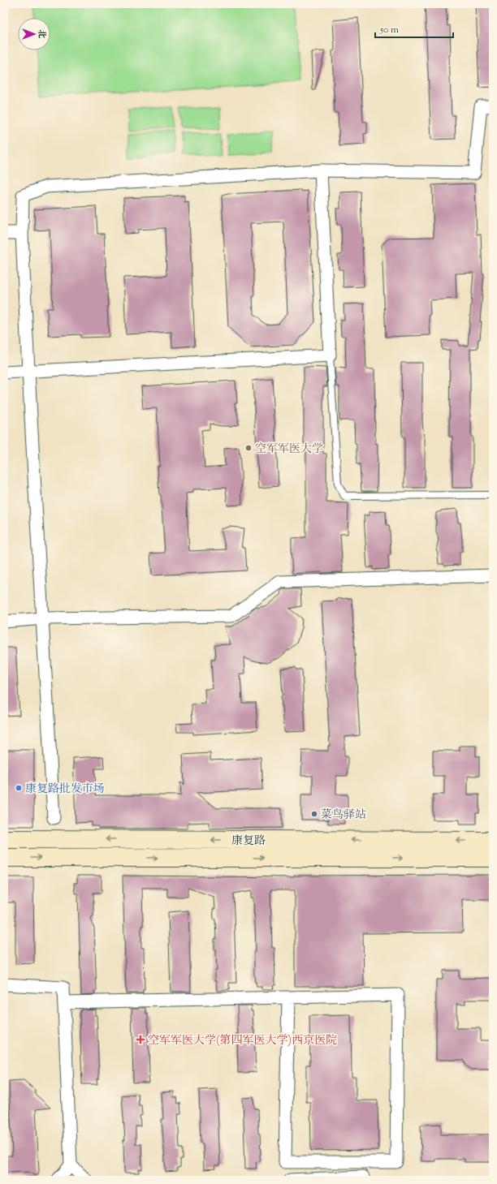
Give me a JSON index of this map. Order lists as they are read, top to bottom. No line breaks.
{"streets":{"main road":["康复路"]},"places":{"other":["空军军医大学","康复路批发市场","菜鸟驿站"],"health":["空军军医大学(第四军医大学)西京医院"]},"scale_bar":"50 m","north":"right"}
